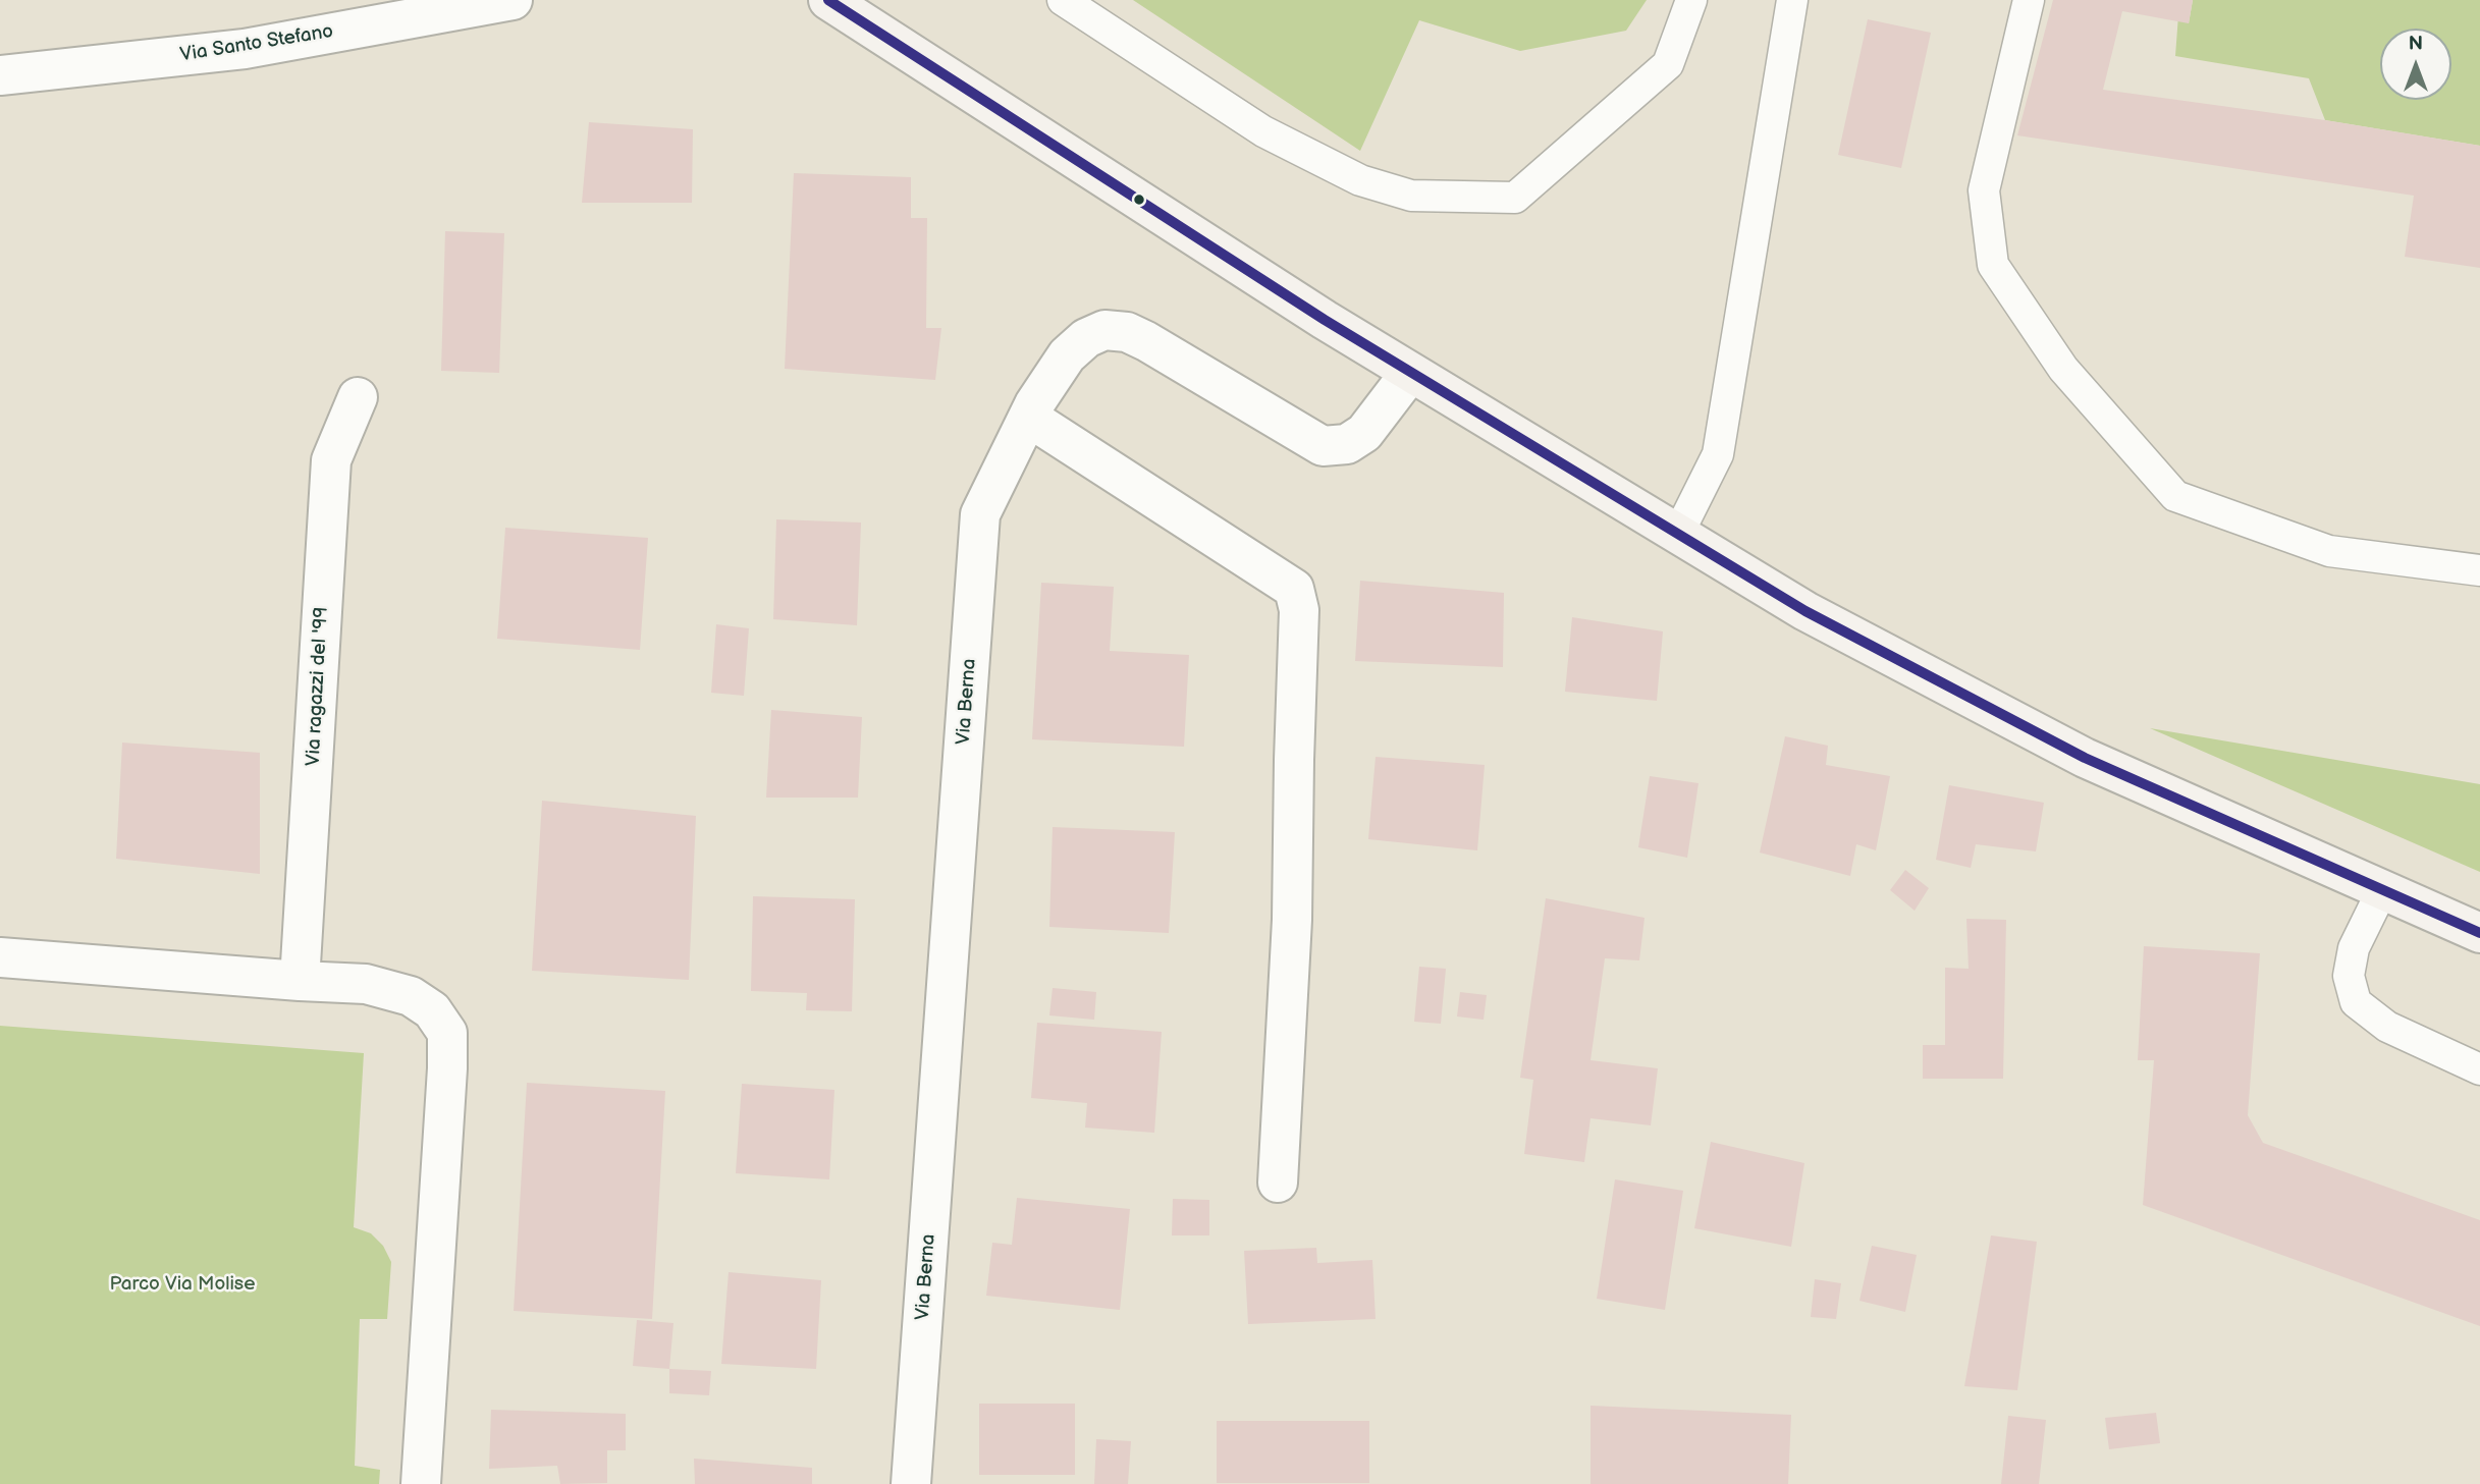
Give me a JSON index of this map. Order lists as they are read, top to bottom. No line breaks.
{"streets":{"street":["Via Santo Stefano","Via ragazzi del '99","Via Berna"]},"parks":["Parco Via Molise"],"north":"top"}
